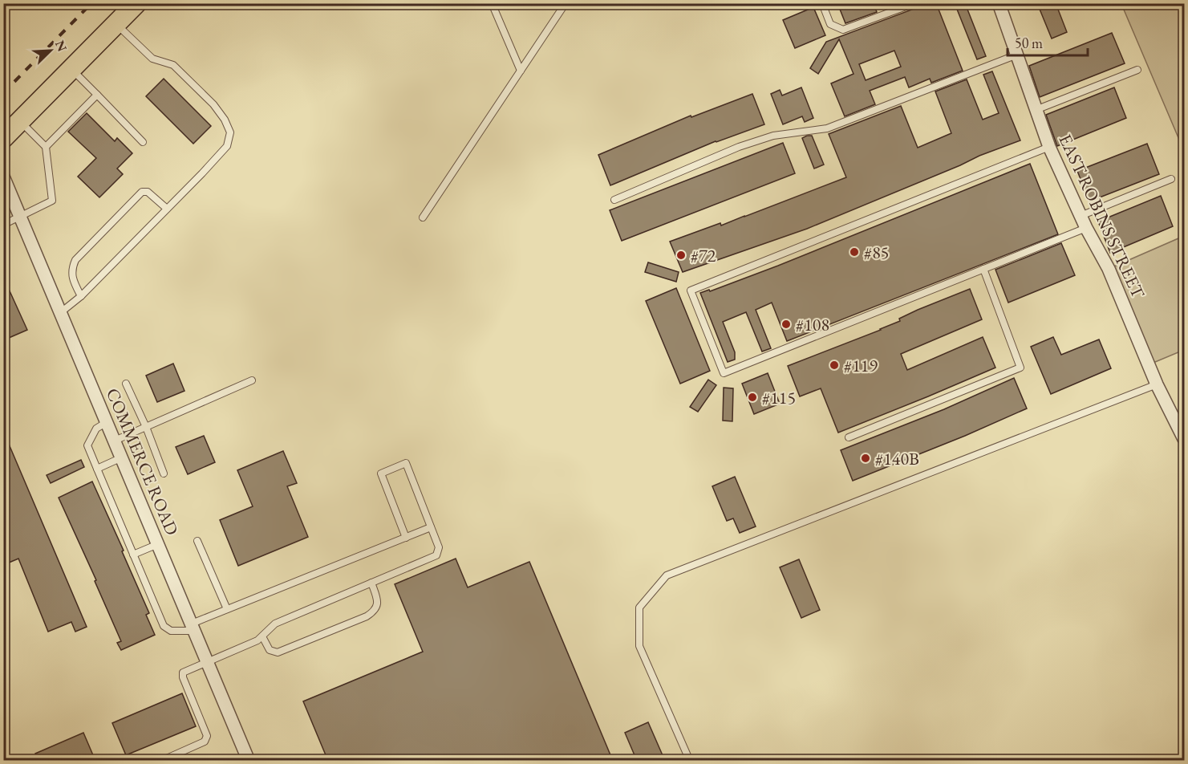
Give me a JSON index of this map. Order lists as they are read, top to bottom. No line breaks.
{"streets":{"street":["EAST ROBINS STREET","COMMERCE ROAD"]},"places":["#85","#72","#108","#119","#115","#140B"],"scale_bar":"50 m","north":"top right"}
